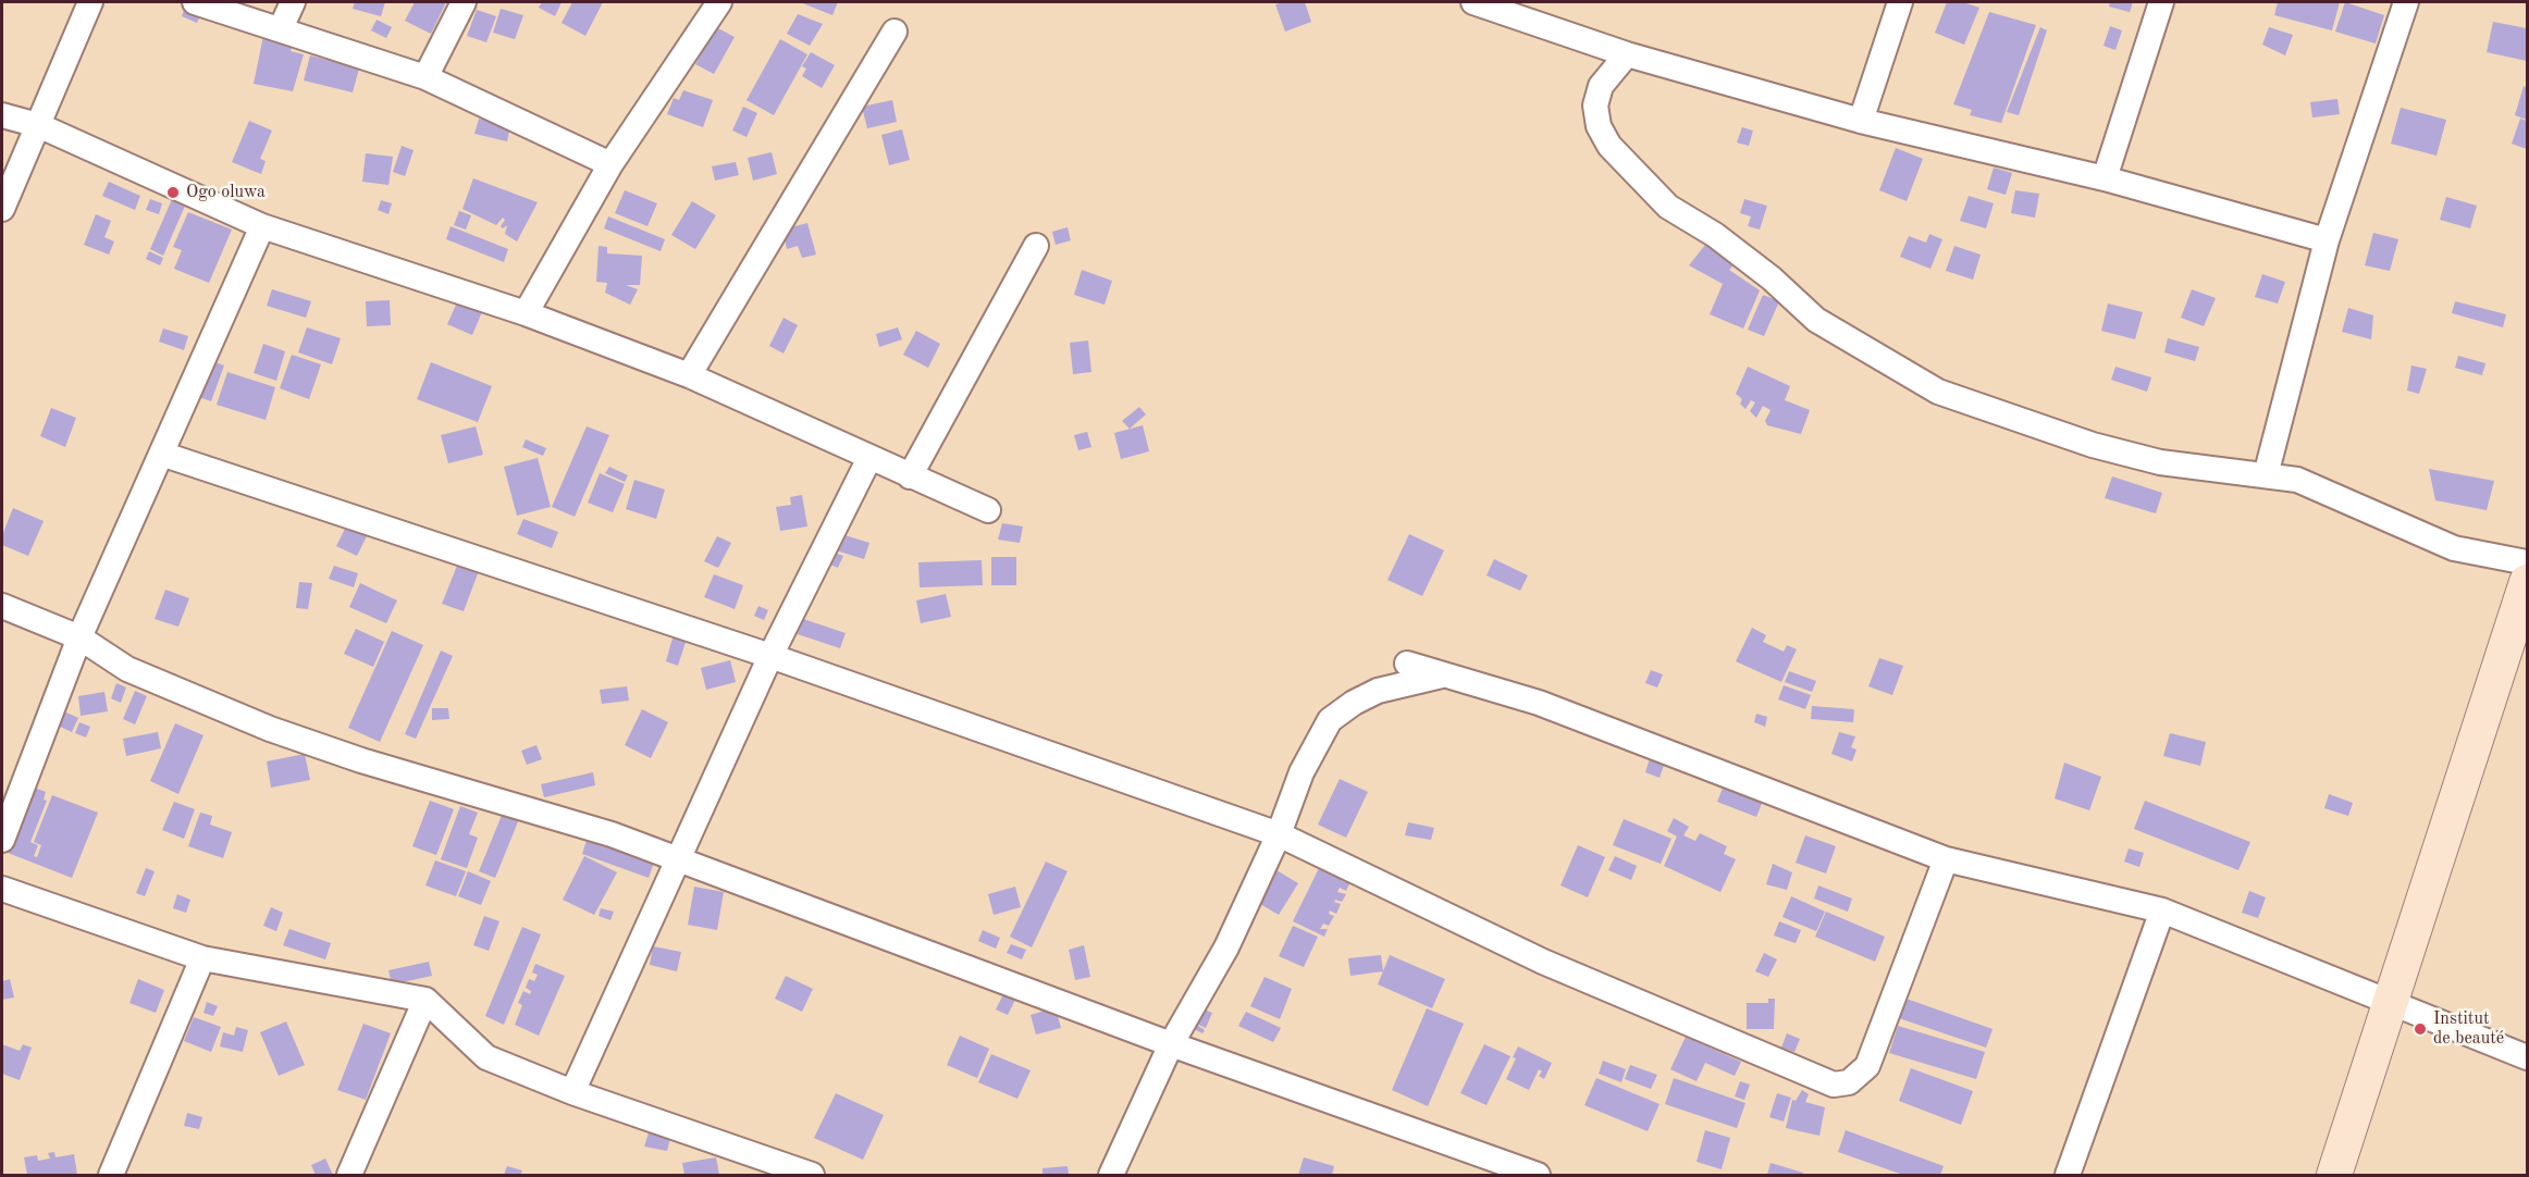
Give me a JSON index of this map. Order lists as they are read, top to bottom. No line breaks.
{"places":["Ogo oluwa","Institut de beauté"]}
